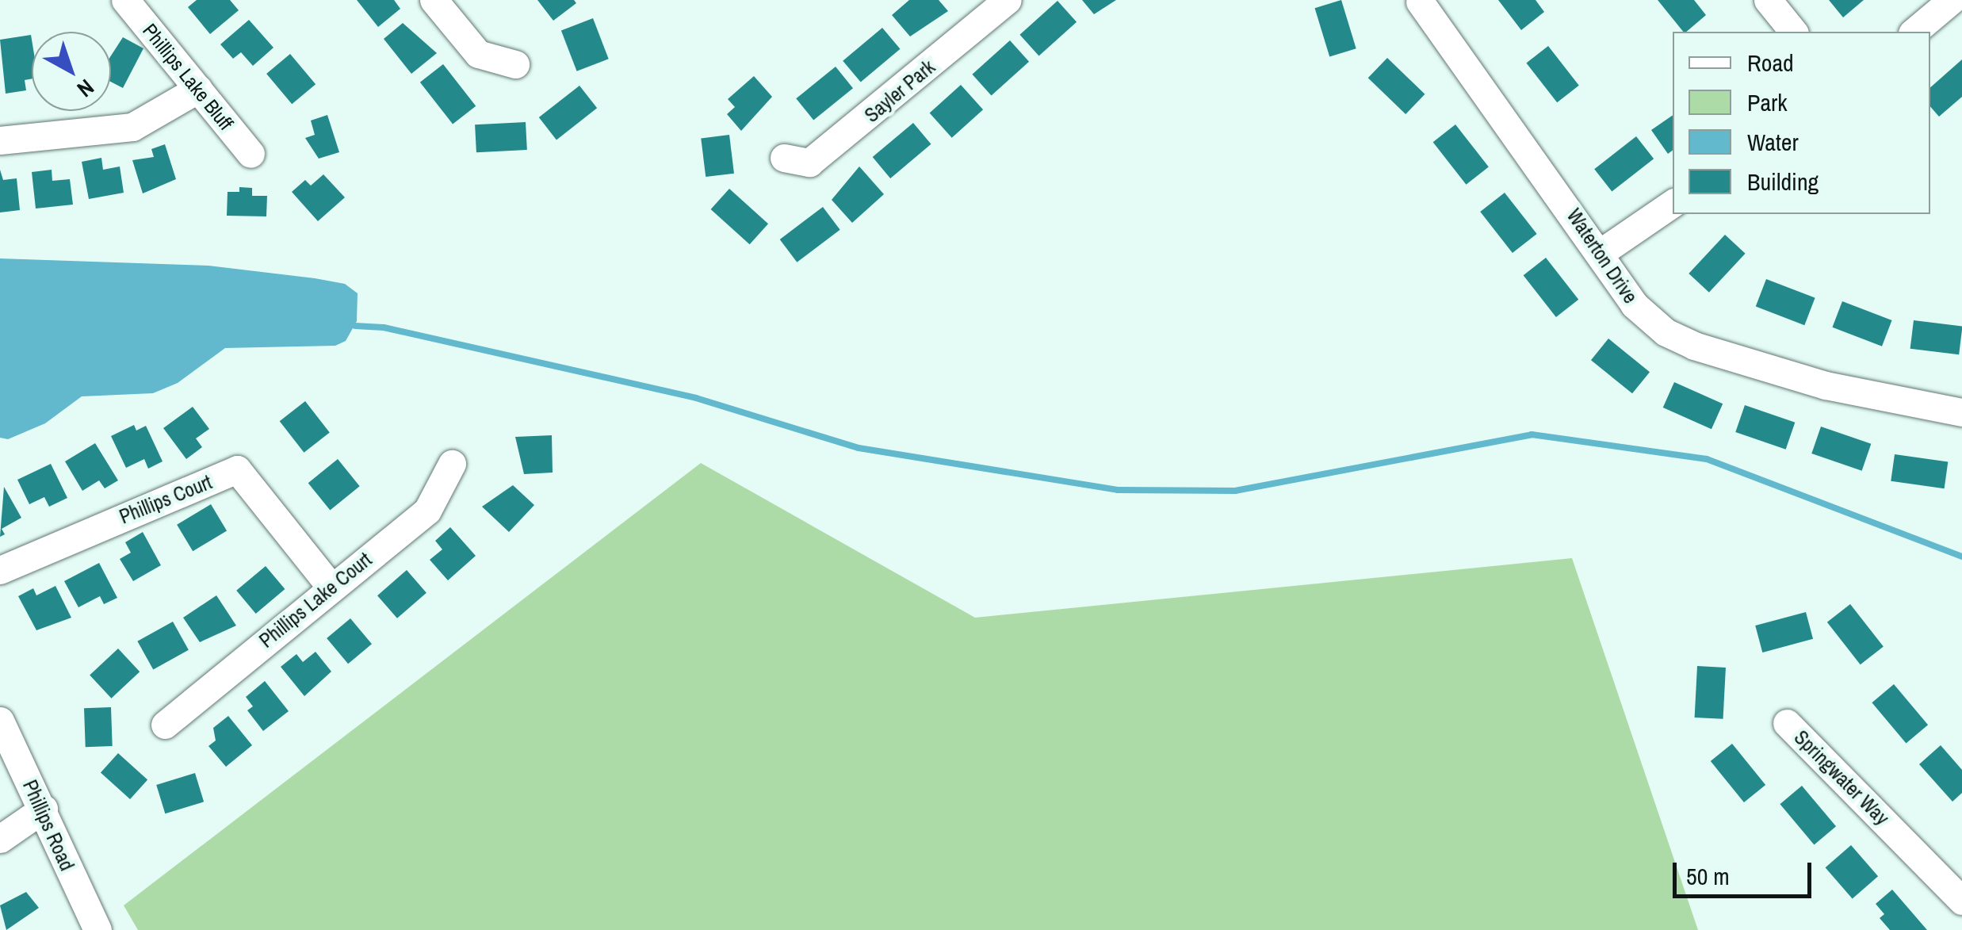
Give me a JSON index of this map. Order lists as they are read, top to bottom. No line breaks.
{"streets":{"street":["Phillips Lake Bluff","Sayler Park","Waterton Drive","Phillips Court","Phillips Lake Court","Springwater Way","Phillips Road"]},"crossings":[["Phillips Court","Phillips Lake Court"]],"legend":["Road","Park","Water","Building"],"scale_bar":"50 m","north":"bottom right"}
